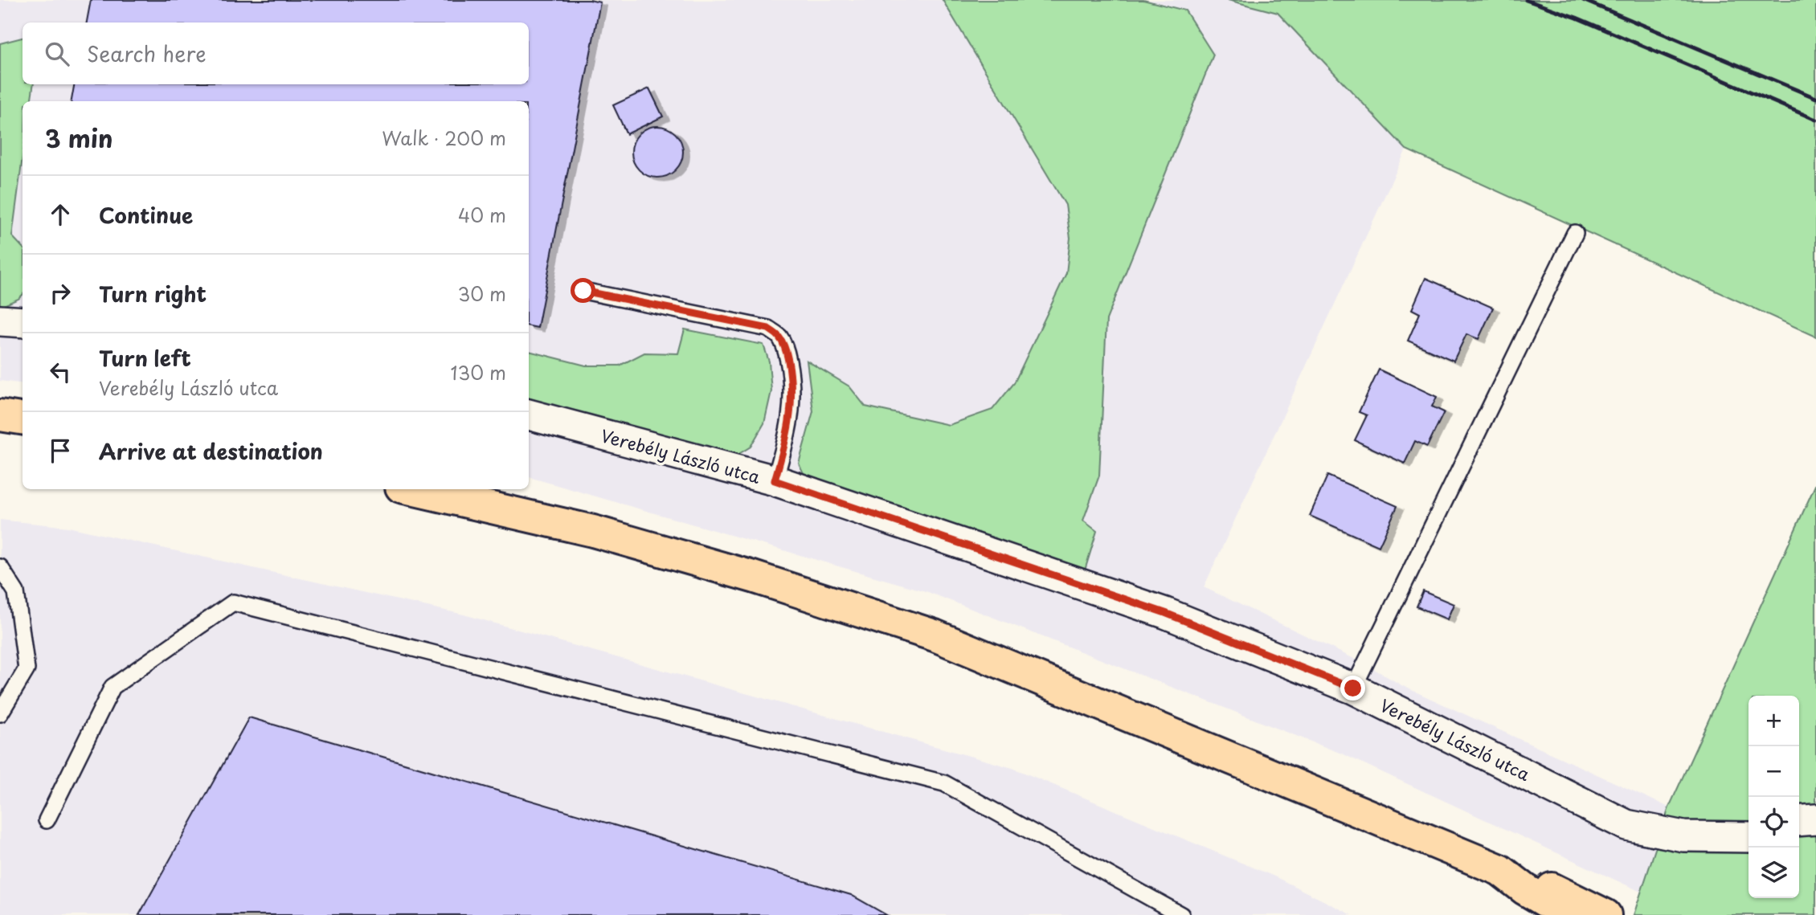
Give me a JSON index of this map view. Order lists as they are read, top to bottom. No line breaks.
{"streets":{"street":["Verebély László utca"]},"page":{"search":"Search here","heading":["3 min","Walk · 200 m"],"list":[["Continue","40 m"],["Turn right","30 m"],["Turn left","Verebély László utca","130 m"],"Arrive at destination"],"map_buttons":["+","−"]}}
